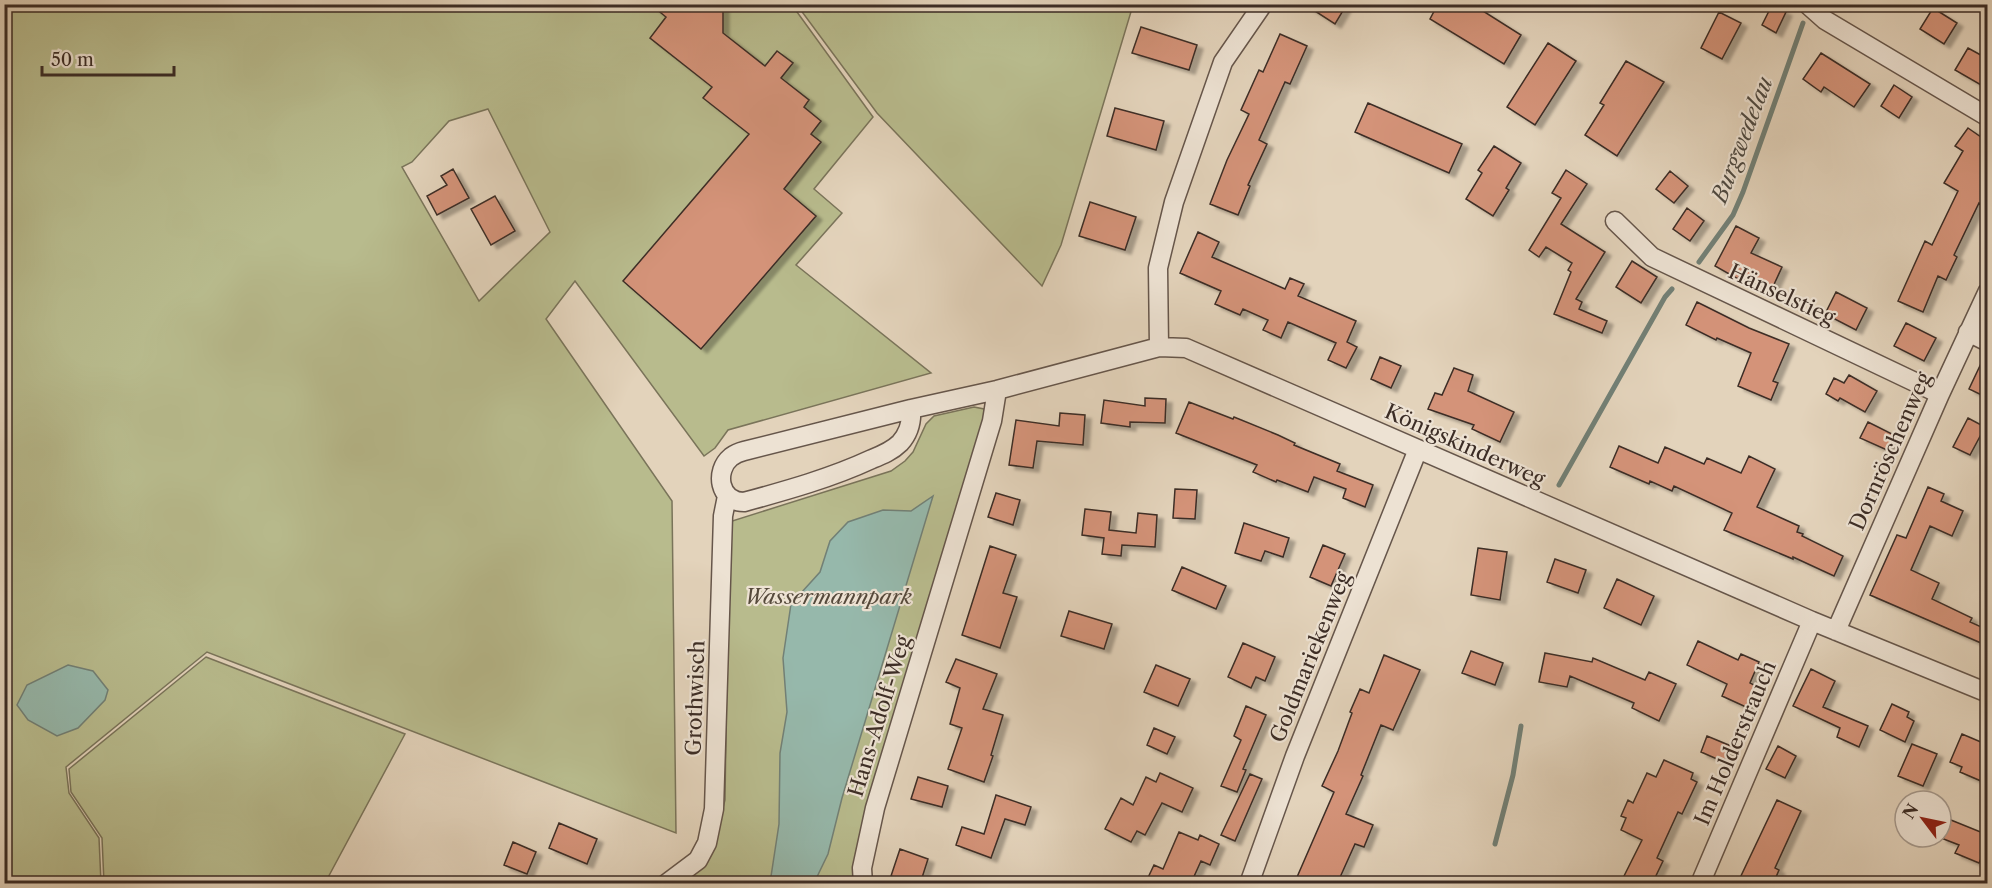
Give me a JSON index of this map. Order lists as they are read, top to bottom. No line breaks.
{"streets":{"street":["Hänselstieg","Königskinderweg","Dornröschenweg","Goldmariekenweg","Grothwisch","Hans-Adolf-Weg","Im Holderstrauch"]},"crossings":[["Hänselstieg","Dornröschenweg"],["Königskinderweg","Dornröschenweg"],["Königskinderweg","Goldmariekenweg"],["Königskinderweg","Grothwisch"],["Königskinderweg","Hans-Adolf-Weg"],["Königskinderweg","Im Holderstrauch"]],"water":["Burgwedelau"],"parks":["Wassermannpark"],"scale_bar":"50 m","north":"top left"}
